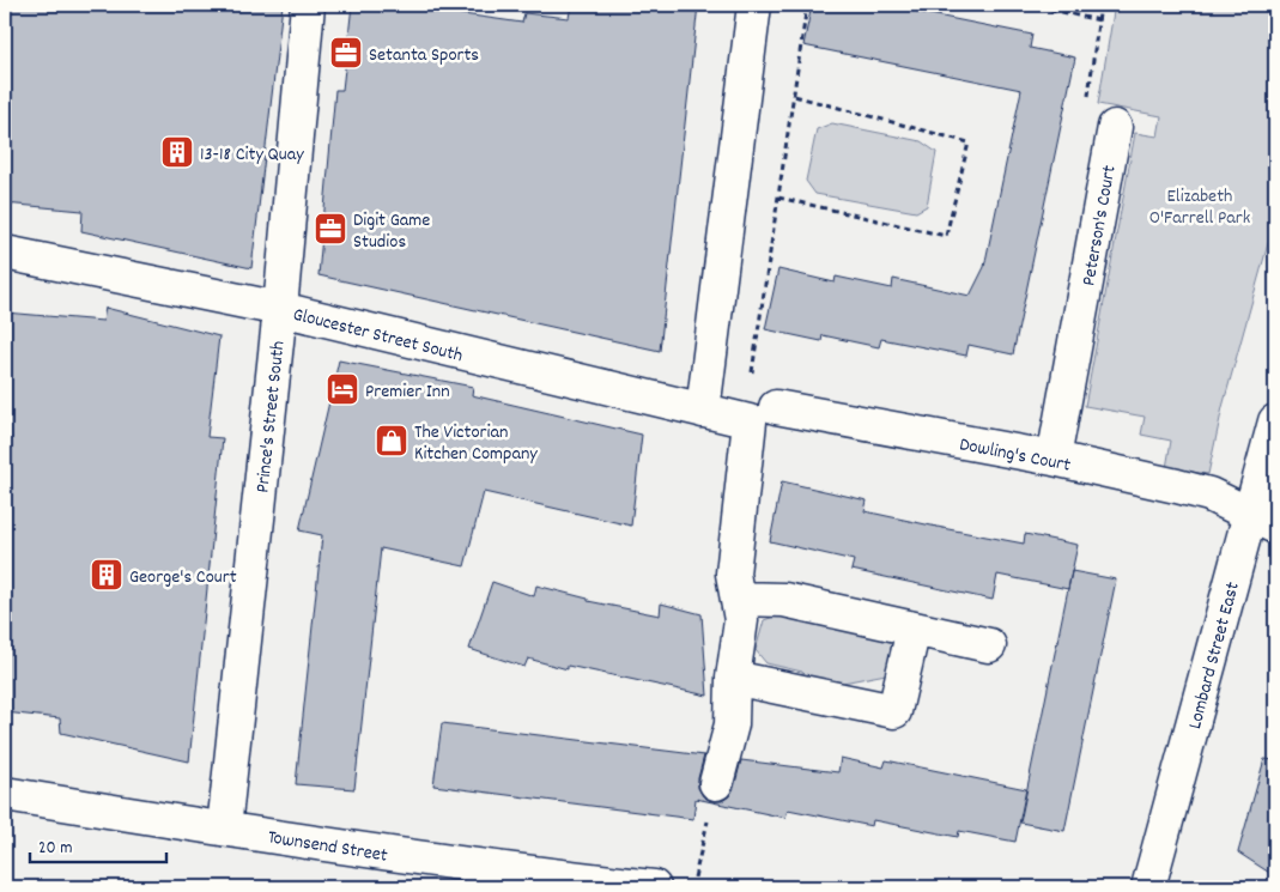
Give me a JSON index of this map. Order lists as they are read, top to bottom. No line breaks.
{"streets":{"street":["Peterson's Court","Gloucester Street South","Prince's Street South","Dowling's Court","Lombard Street East","Townsend Street"]},"crossings":[["Peterson's Court","Dowling's Court"],["Gloucester Street South","Prince's Street South"],["Gloucester Street South","Dowling's Court"],["Prince's Street South","Townsend Street"],["Dowling's Court","Lombard Street East"]],"parks":["Elizabeth O'Farrell Park"],"places":{"office":["Setanta Sports","Digit Game Studios"],"building":["13-18 City Quay","George's Court"],"hotel":["Premier Inn"],"shop":["The Victorian Kitchen Company"]},"scale_bar":"20 m"}
